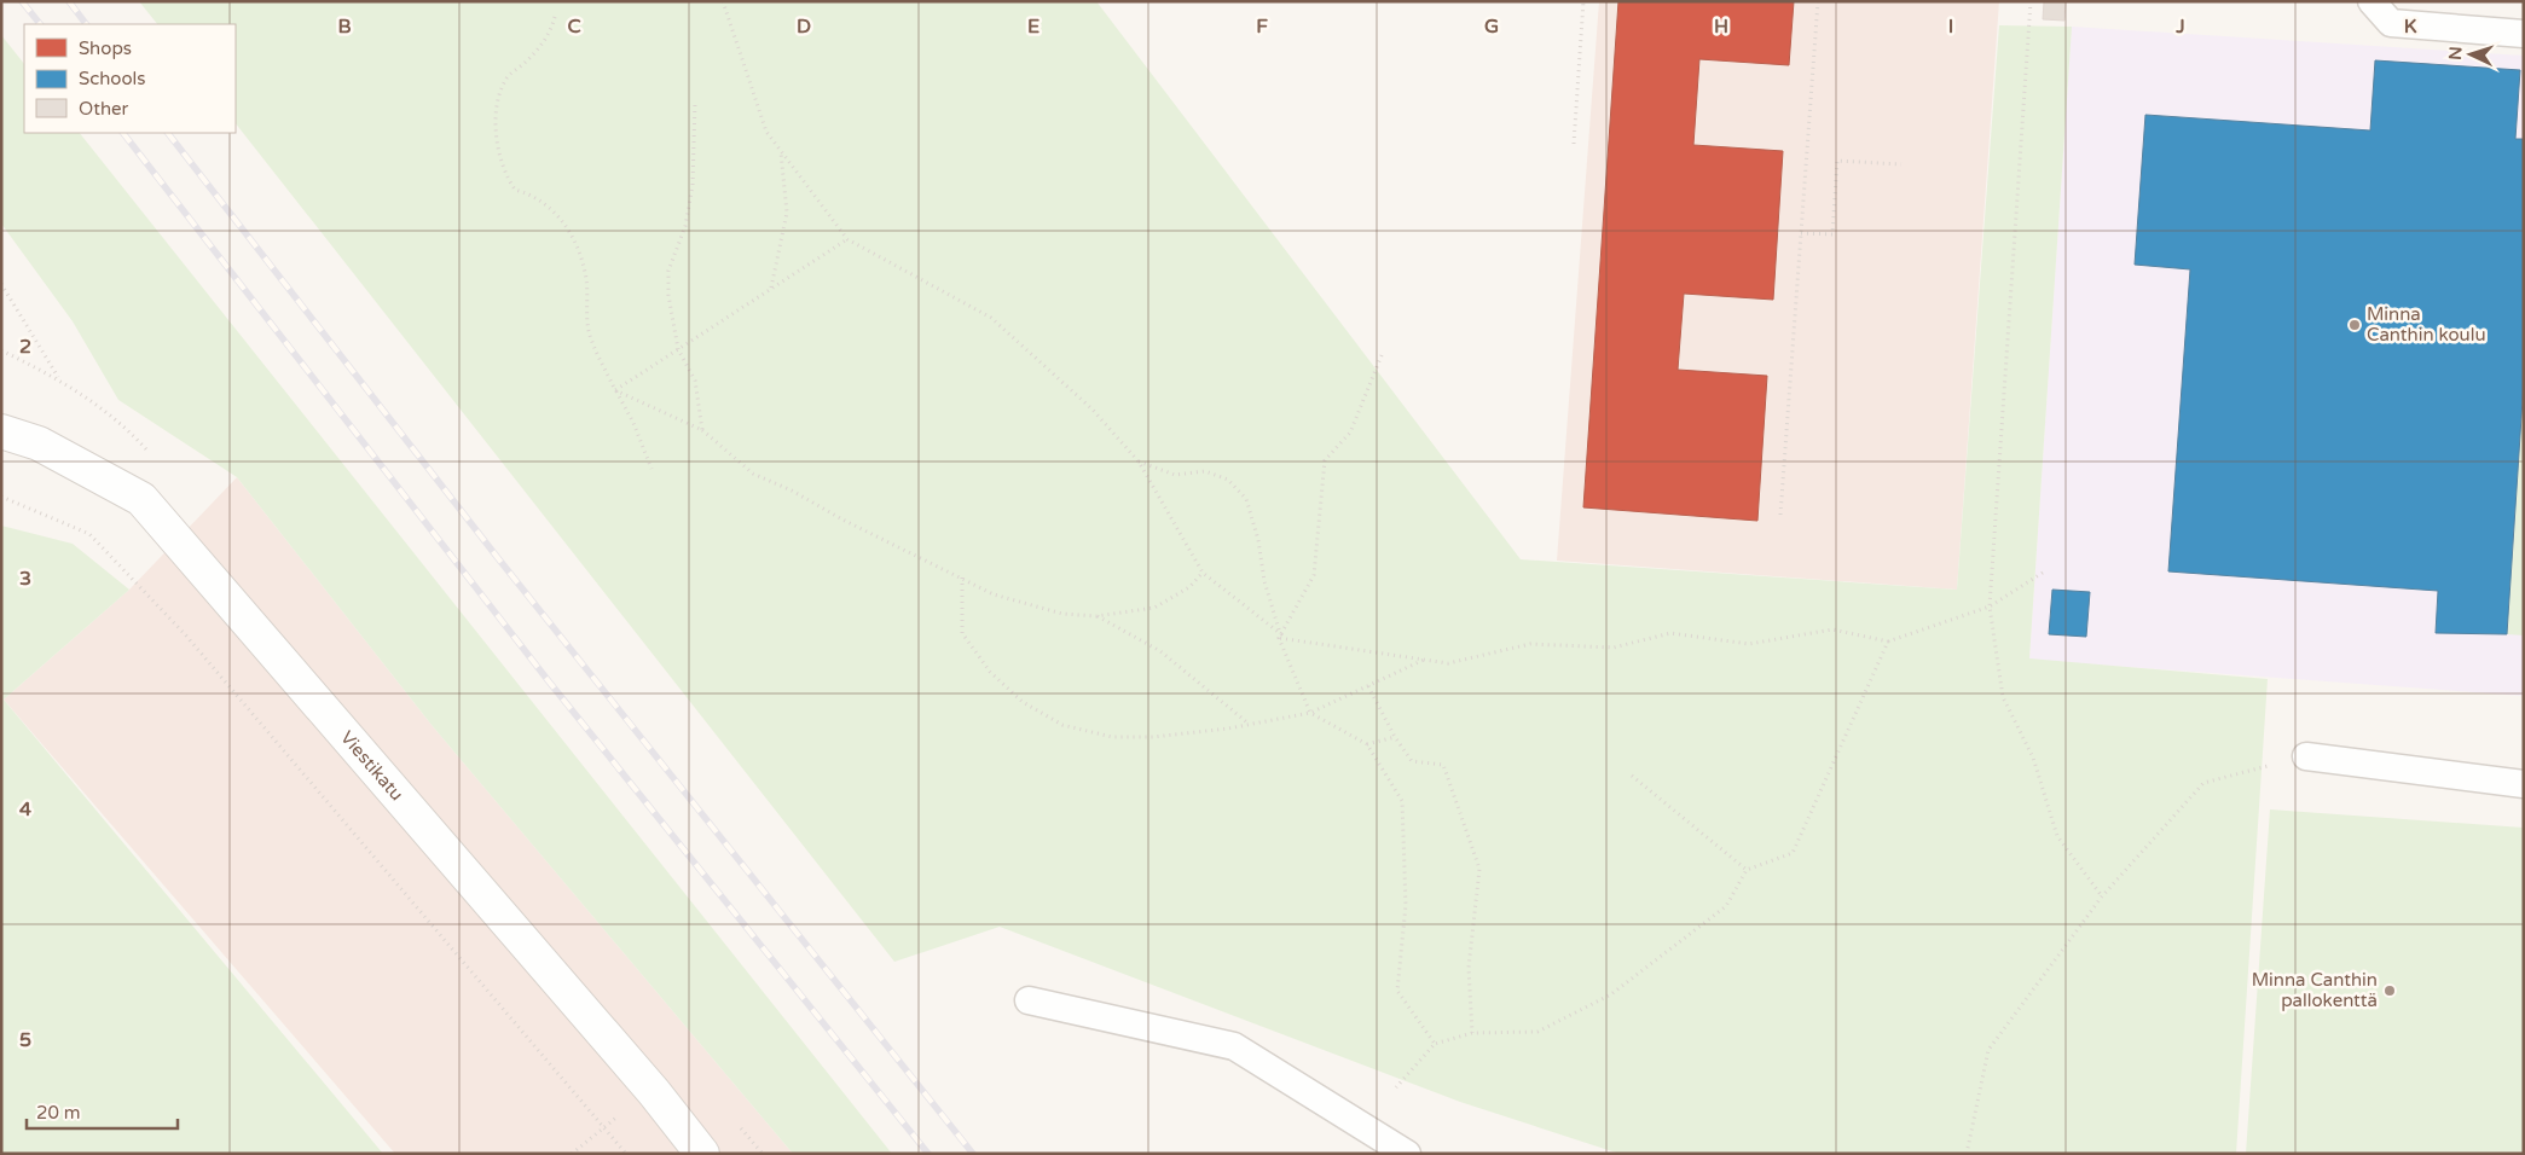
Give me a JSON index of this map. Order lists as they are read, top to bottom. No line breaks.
{"streets":{"street":["Viestikatu"]},"places":["Minna Canthin koulu","Minna Canthin pallokenttä"],"legend":["Shops","Schools","Other"],"scale_bar":"20 m","north":"left","grid":{"columns":["B","C","D","E","F","G","H","I","J","K"],"rows":["2","3","4","5"]}}
